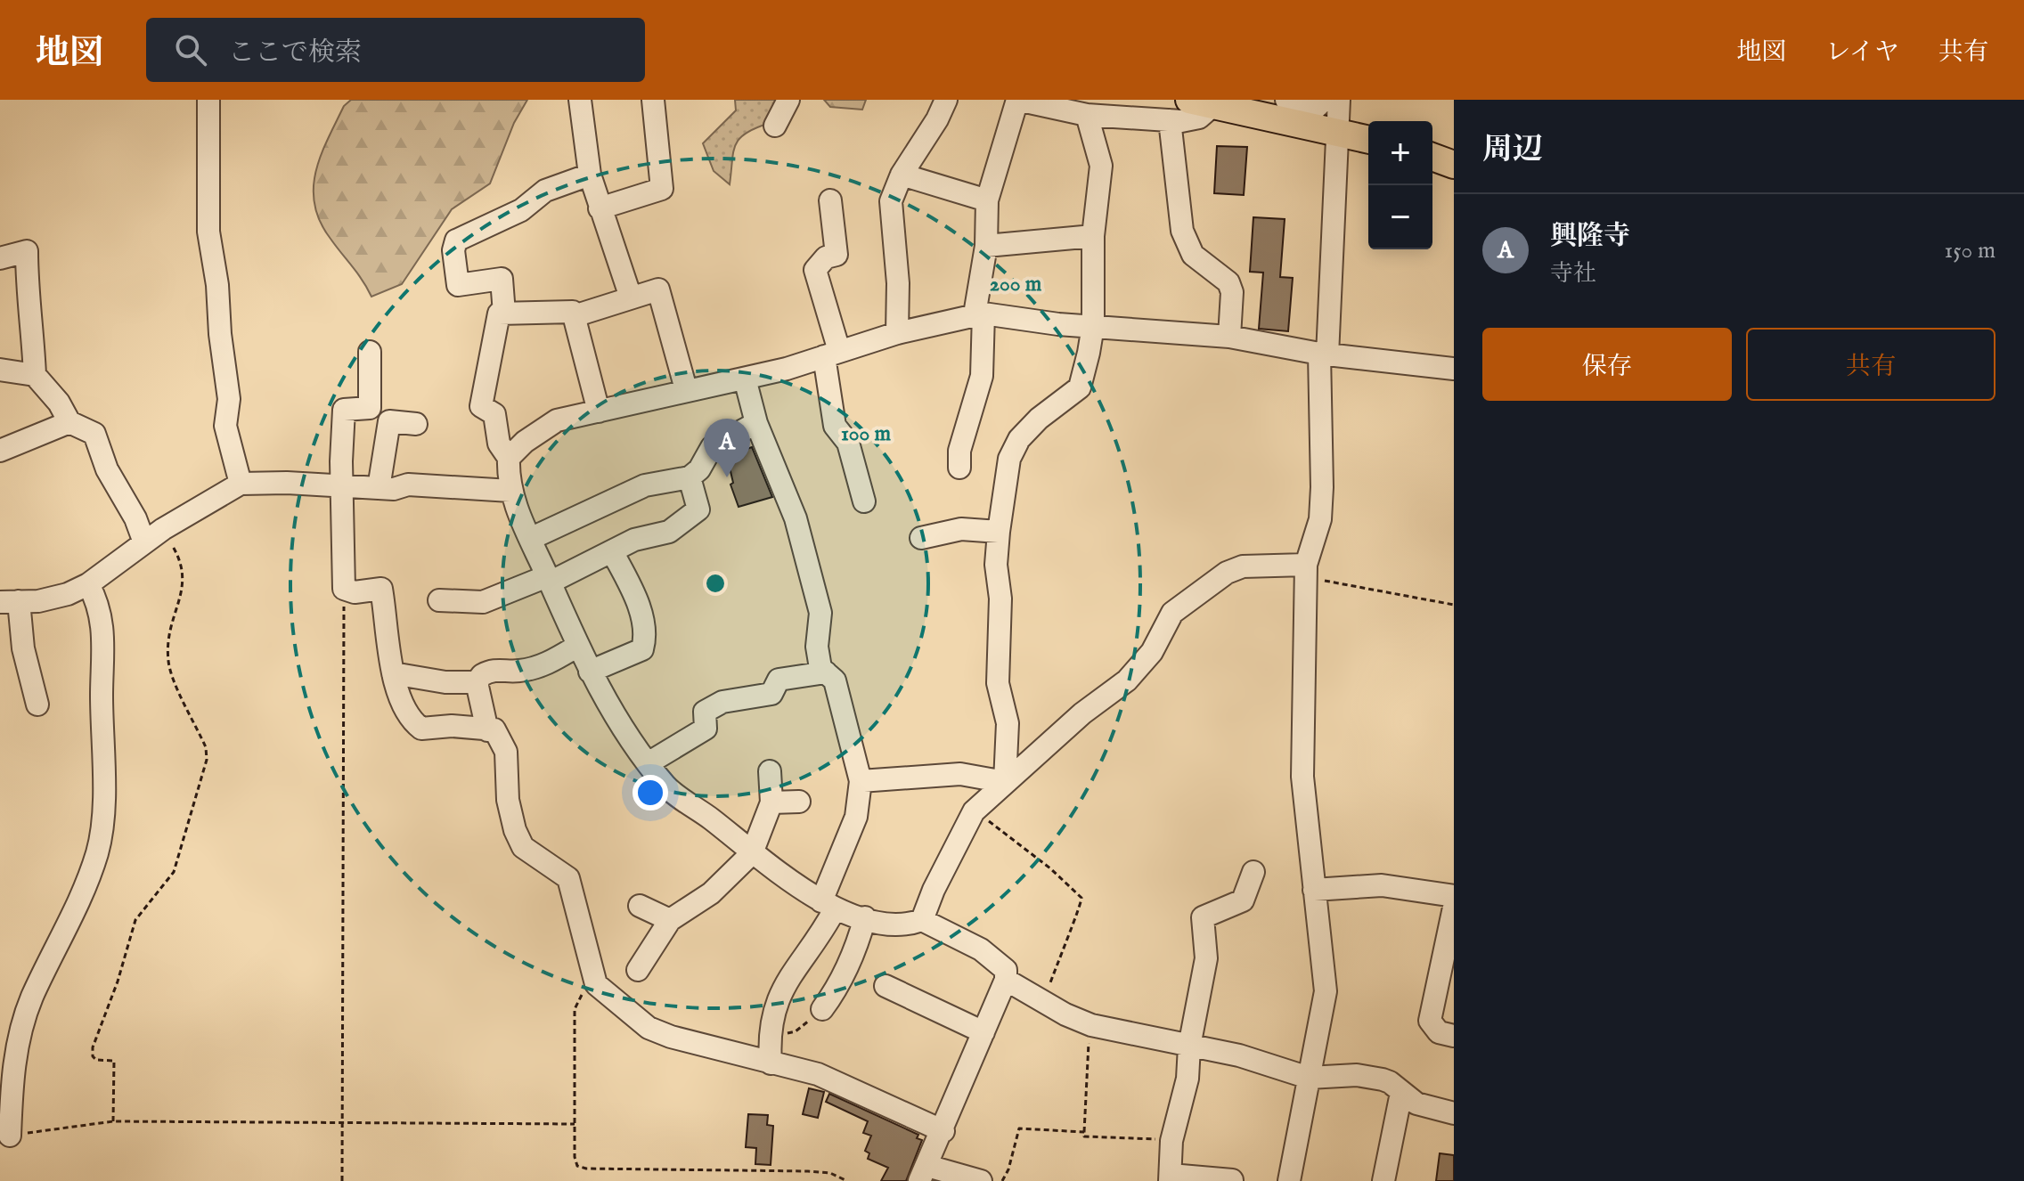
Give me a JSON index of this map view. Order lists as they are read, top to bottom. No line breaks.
{"page":{"header":"地図","search":"ここで検索","nav":["地図","レイヤ","共有"],"heading":"周辺","map_buttons":["+","−"],"list":[{"mark":"A","name":"興隆寺","note":"寺社","value":"150 m"}],"buttons":["保存","共有"],"pins":"A"},"rings":["200 m","100 m"]}
